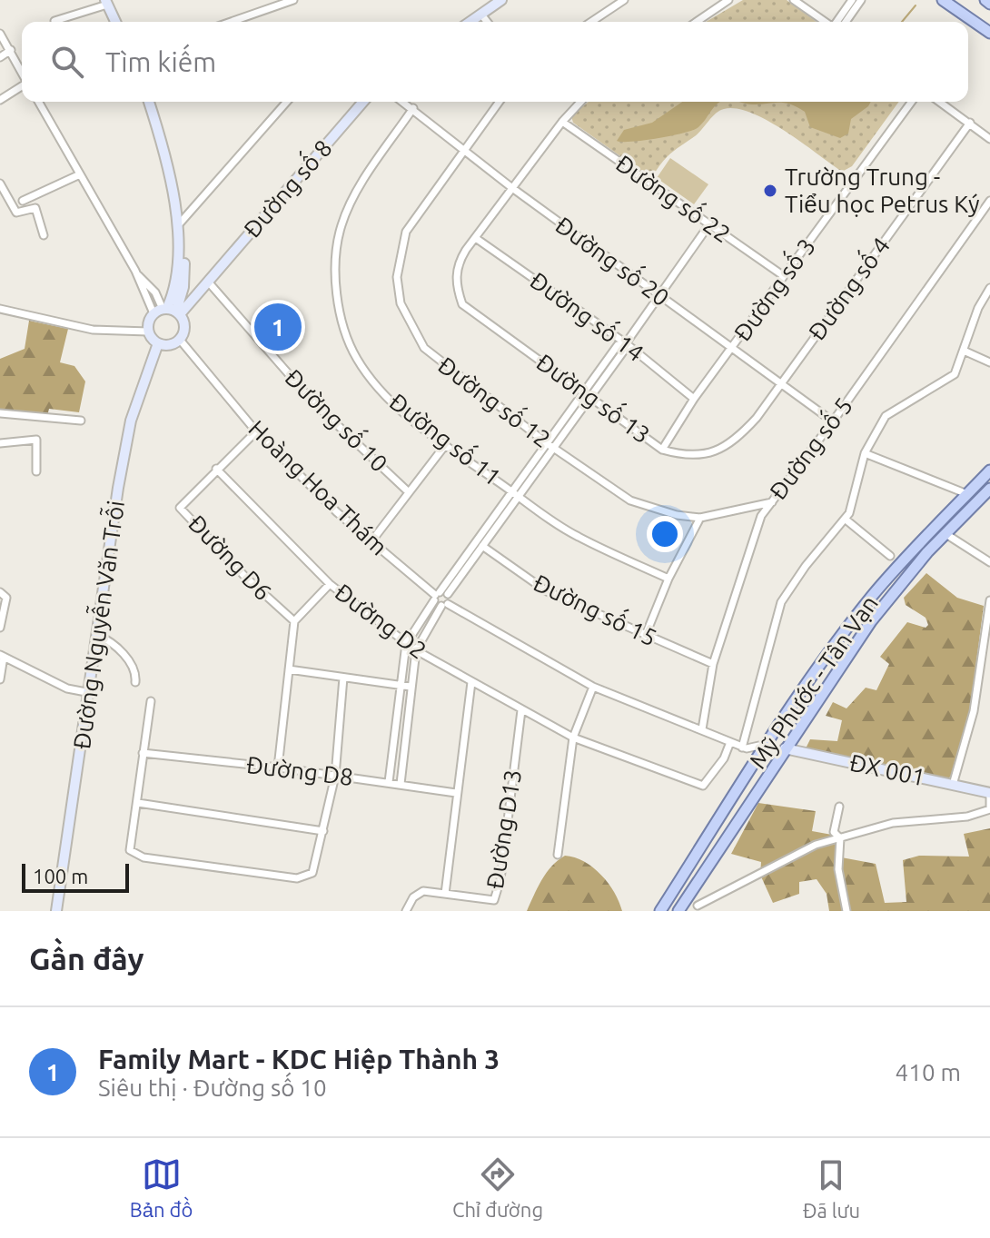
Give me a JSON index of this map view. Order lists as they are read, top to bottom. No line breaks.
{"streets":{"main road":["Mỹ Phước - Tân Vạn"],"street":["Đường số 8","Đường số 22","Đường số 20","Đường số 4","Đường số 3","Đường số 14","Đường số 13","Đường số 12","Đường số 10","Đường số 11","Đường số 5","Hoàng Hoa Thám","Đường D6","Đường số 15","Đường D2","Đường Nguyễn Văn Trỗi","ĐX 001","Đường D8","Đường D13"]},"crossings":[["Đường số 8","Đường số 10"],["Đường số 22","Đường số 3"],["Đường số 22","Đường số 13"],["Đường số 20","Đường số 4"],["Đường số 20","Đường số 3"],["Đường số 20","Đường số 13"],["Đường số 20","Đường số 12"],["Đường số 20","Đường số 11"],["Đường số 20","Đường số 5"],["Đường số 4","Đường số 13"],["Đường số 3","Đường số 14"],["Đường số 3","Đường số 13"],["Đường số 14","Đường số 13"],["Đường số 12","Đường số 5"],["Đường số 5","Đường số 15"],["Hoàng Hoa Thám","Đường D6"],["Đường D6","Đường D2"],["Đường D2","Đường D13"],["Mỹ Phước - Tân Vạn","ĐX 001"]],"places":["Trường Trung - Tiểu học Petrus Ký"],"scale_bar":"100 m","page":{"search":"Tìm kiếm","pins":"1","scale":"100 m","heading":"Gần đây","list":[{"mark":"1","name":"Family Mart - KDC Hiệp Thành 3","note":"Siêu thị · Đường số 10","value":"410 m"}],"nav":["Bản đồ","Chỉ đường","Đã lưu"]}}
